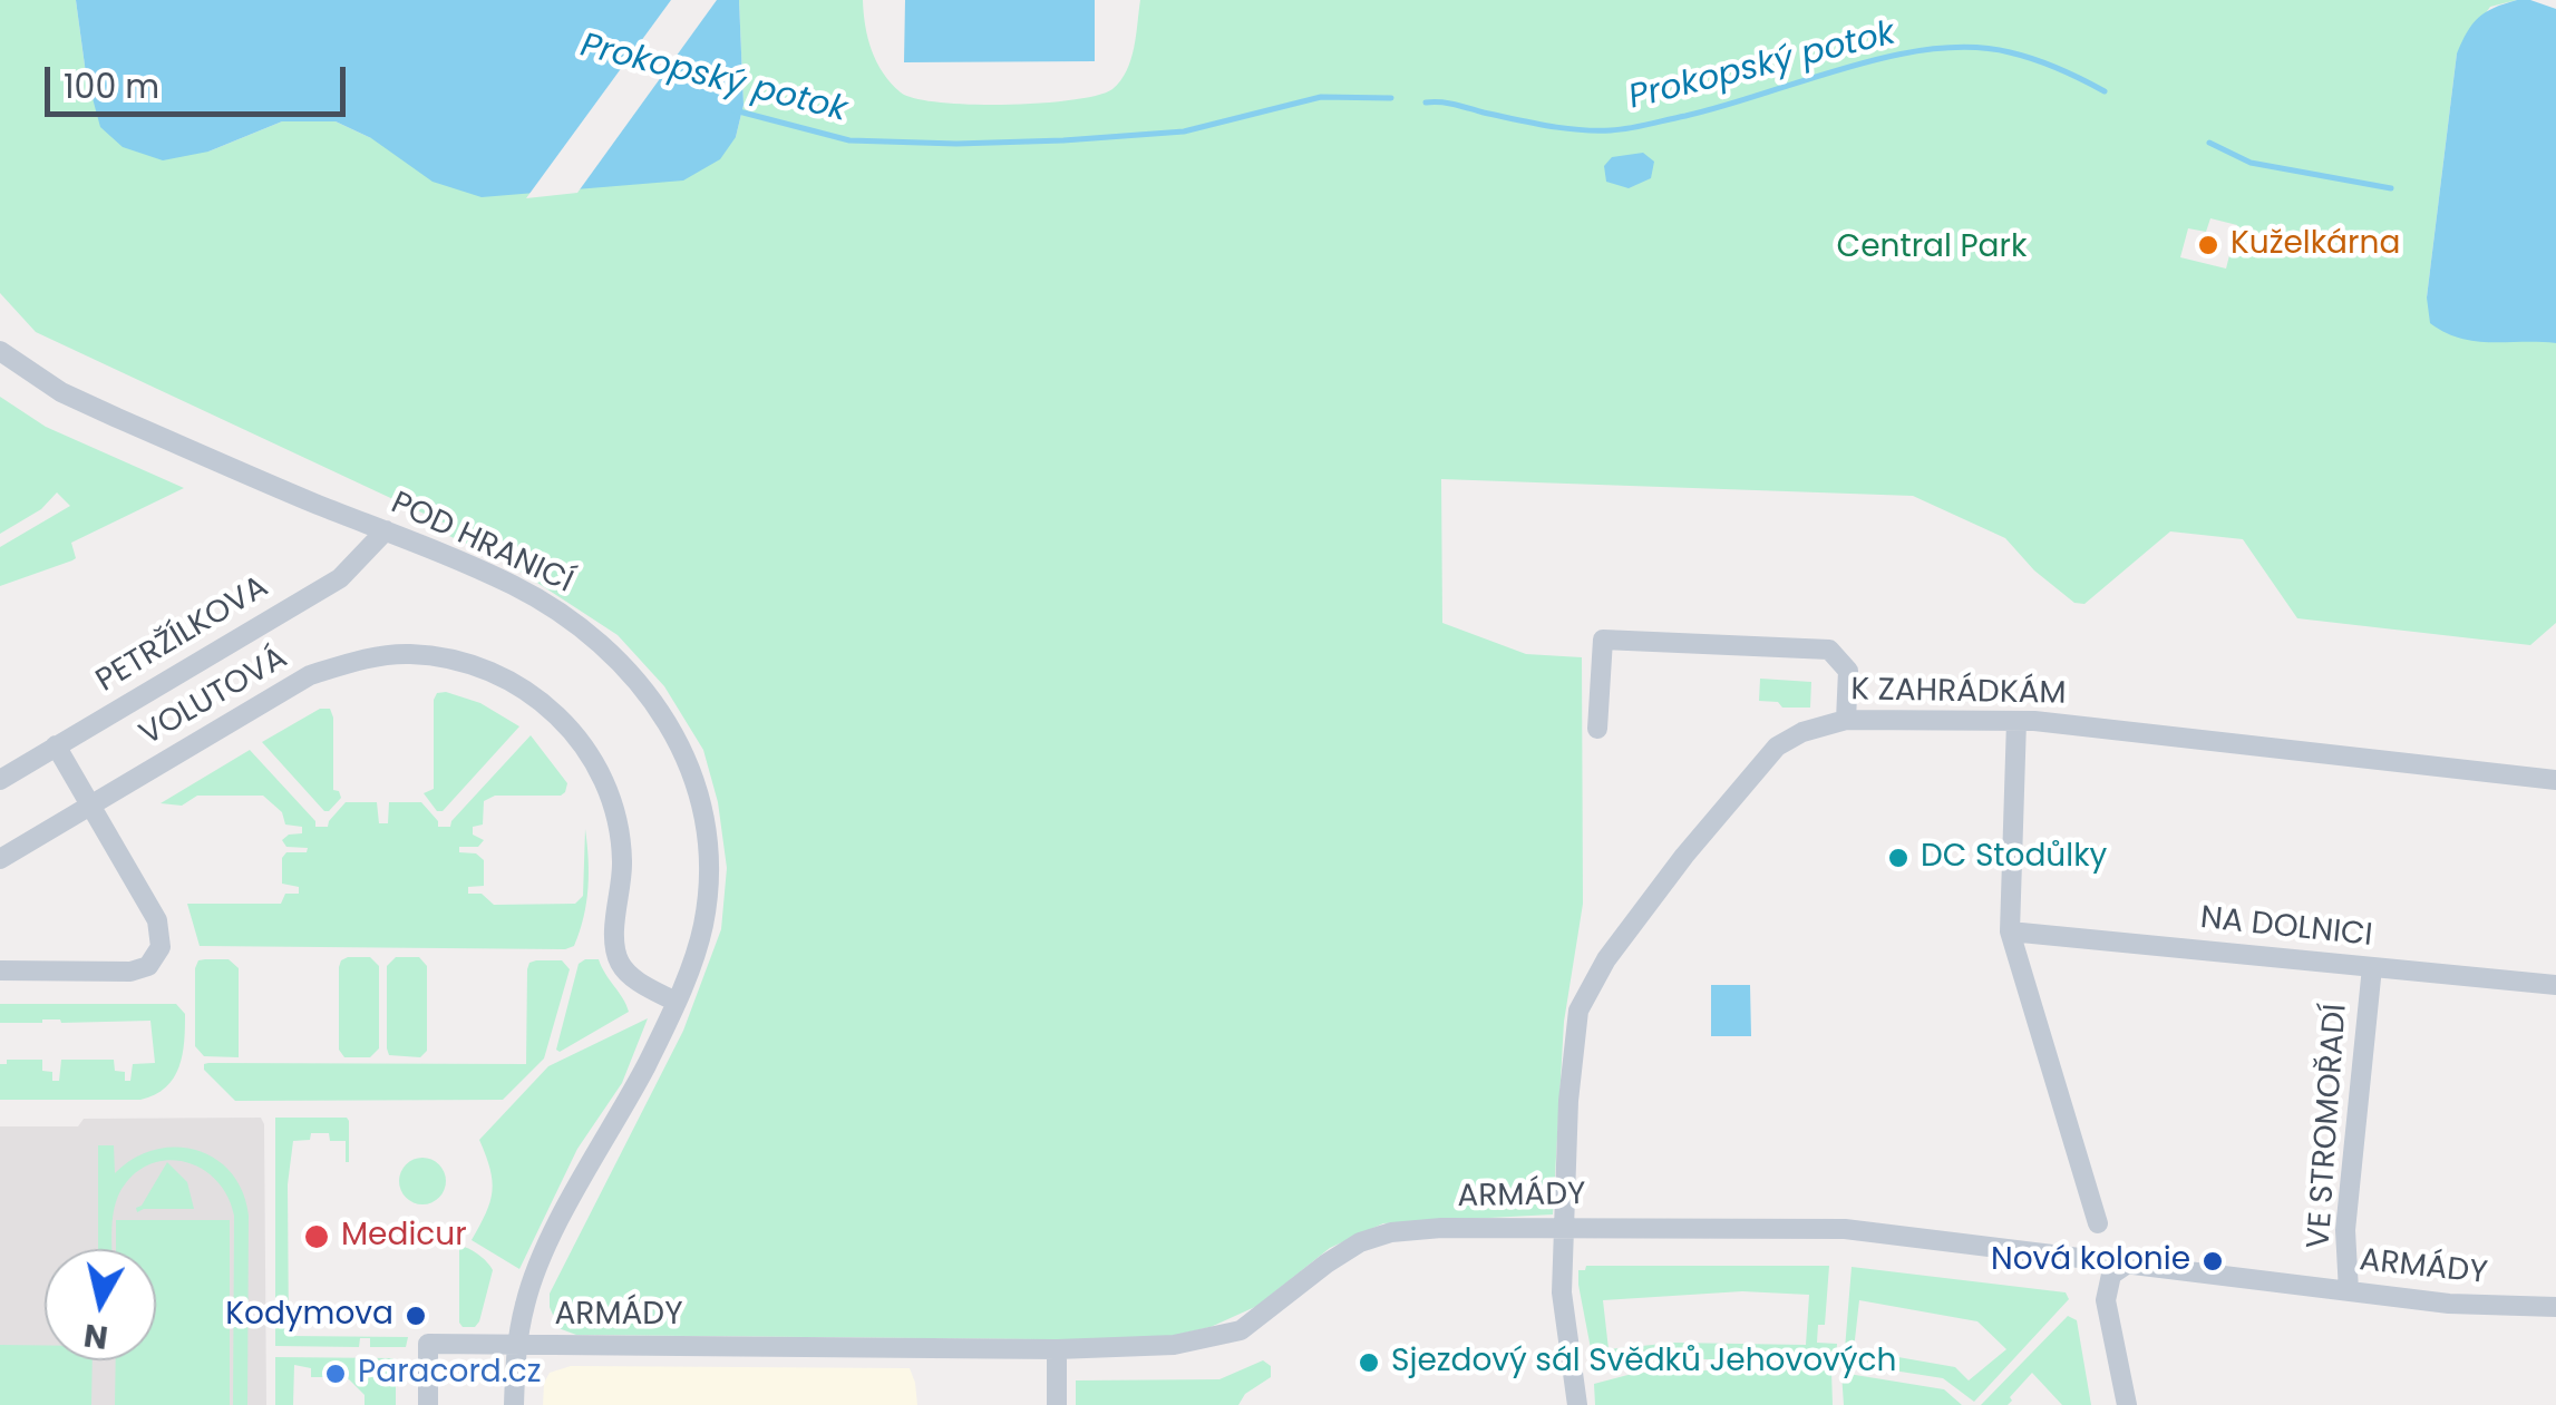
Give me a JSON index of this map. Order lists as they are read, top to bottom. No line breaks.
{"streets":{"street":["POD HRANICÍ","PETRŽÍLKOVA","K ZAHRÁDKÁM","VOLUTOVÁ","NA DOLNICI","VE STROMOŘADÍ","ARMÁDY"]},"crossings":[["POD HRANICÍ","PETRŽÍLKOVA"],["POD HRANICÍ","VOLUTOVÁ"],["POD HRANICÍ","ARMÁDY"],["K ZAHRÁDKÁM","ARMÁDY"],["NA DOLNICI","VE STROMOŘADÍ"],["VE STROMOŘADÍ","ARMÁDY"]],"water":["Prokopský potok"],"parks":["Central Park"],"places":["Kuželkárna","DC Stodůlky","Medicur","Nová kolonie","Kodymova","Sjezdový sál Svědků Jehovových","Paracord.cz"],"scale_bar":"100 m","north":"bottom"}
